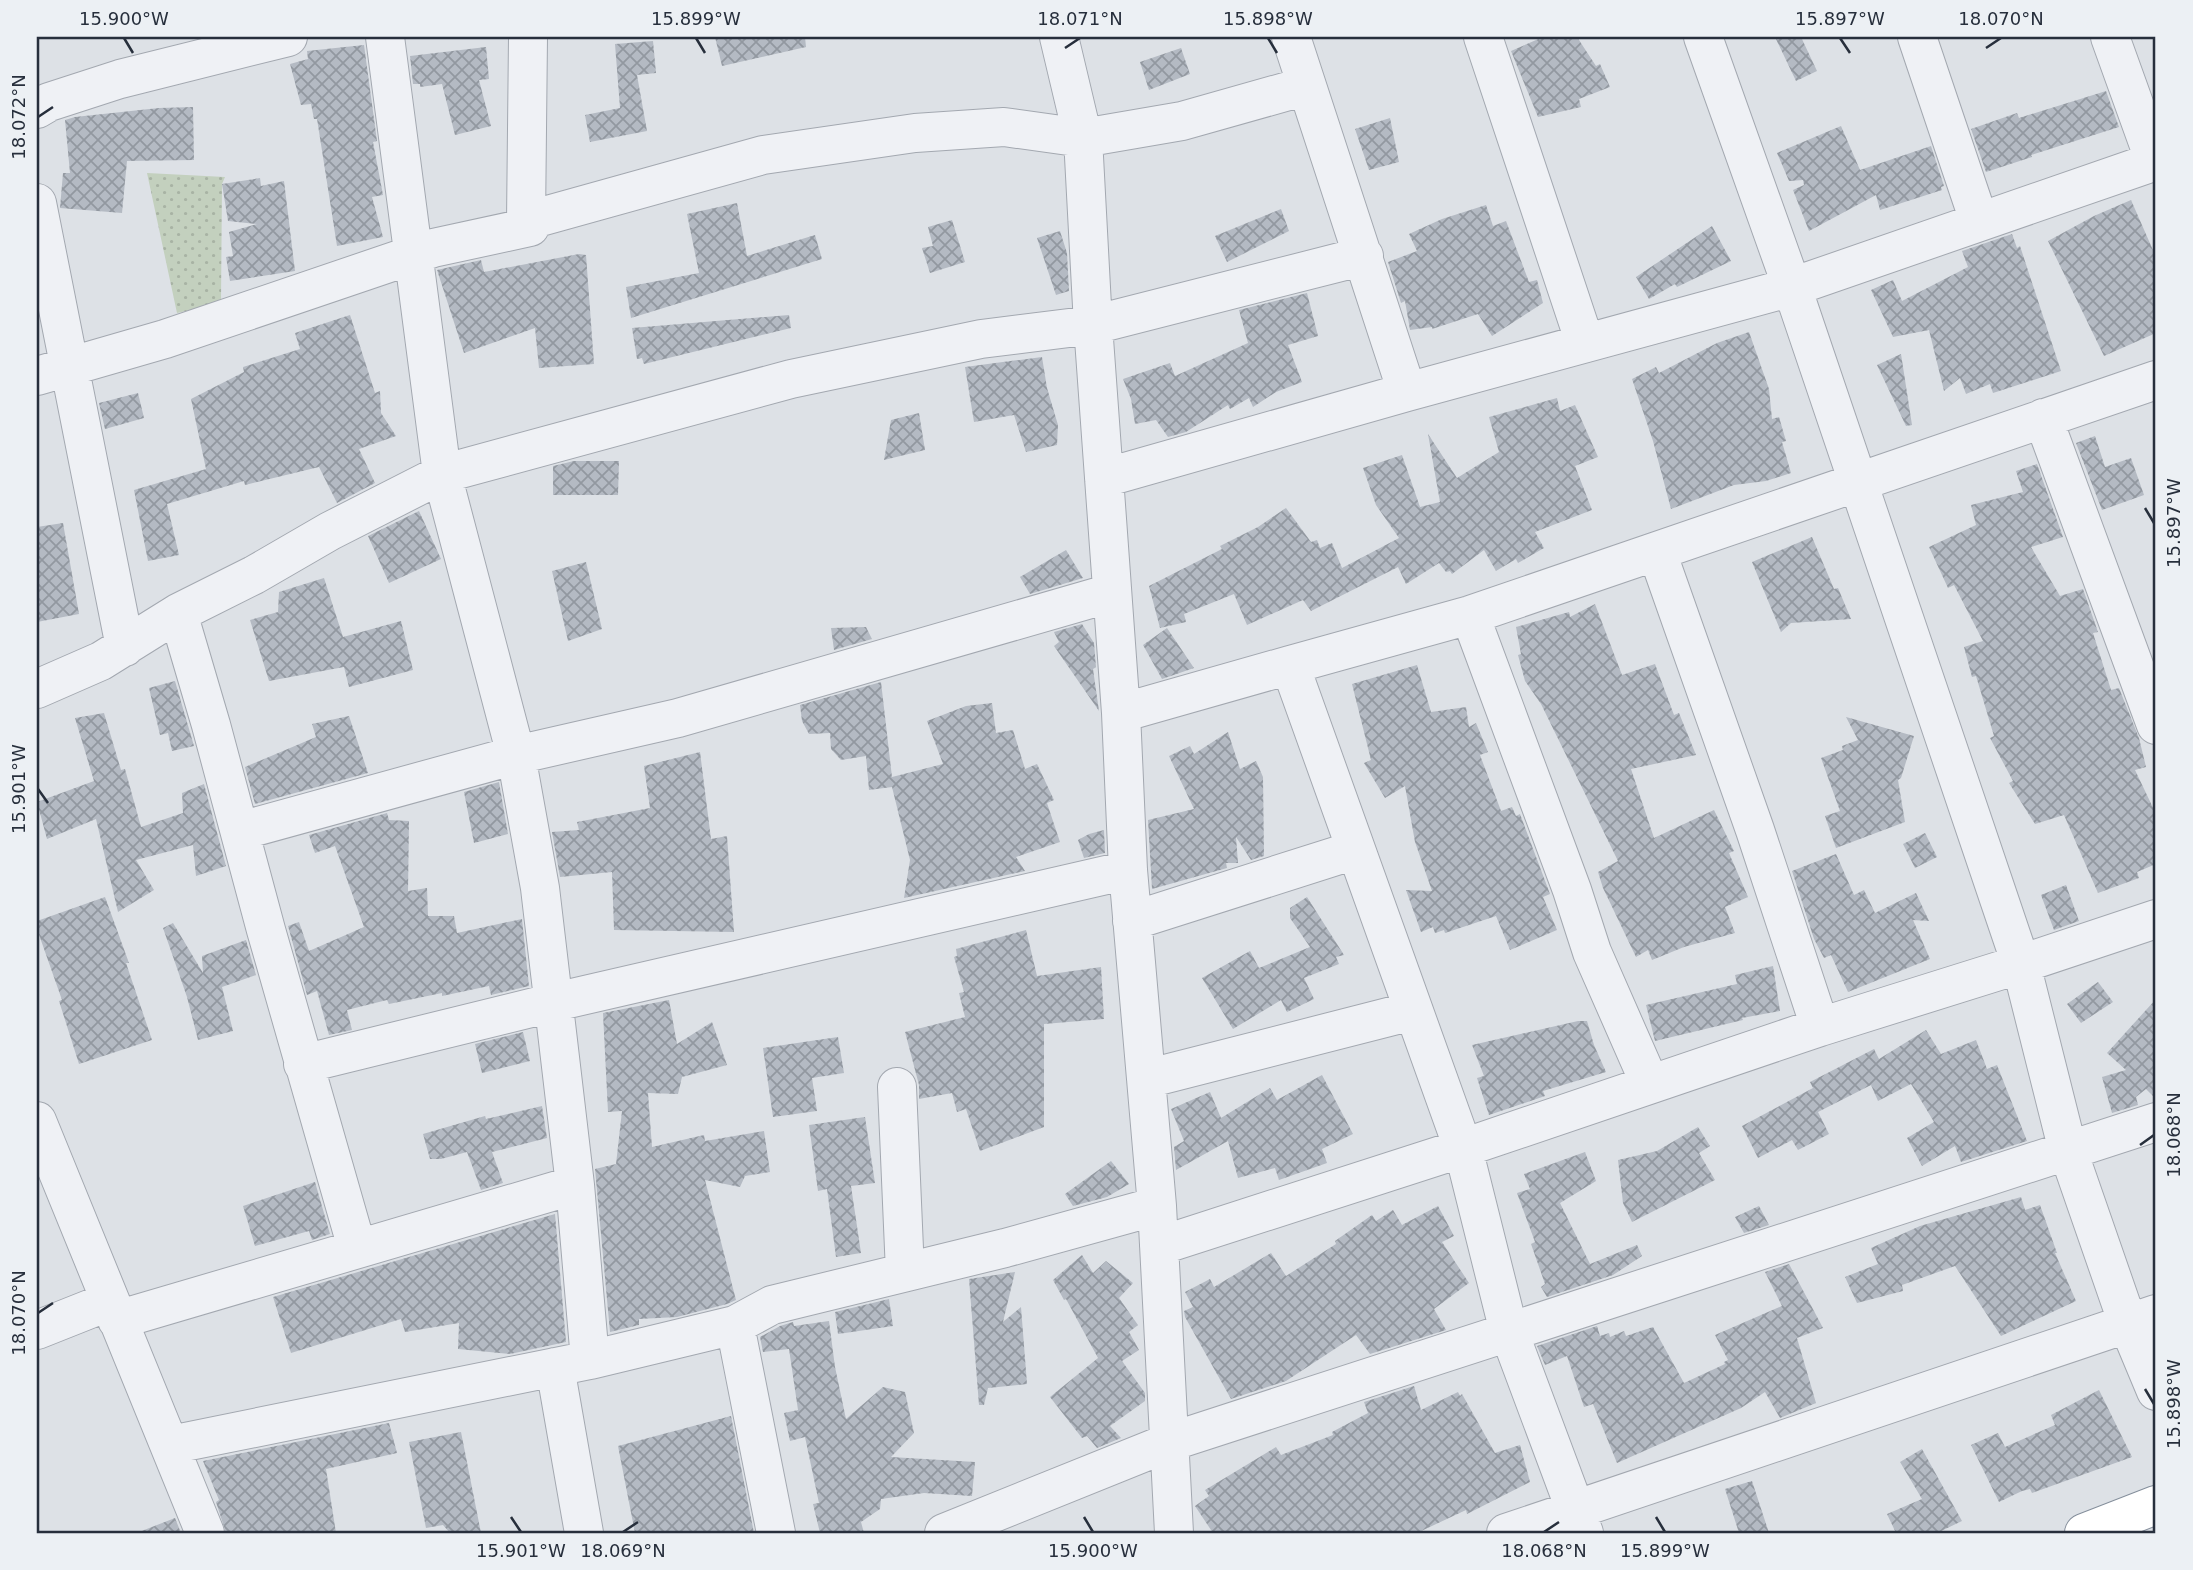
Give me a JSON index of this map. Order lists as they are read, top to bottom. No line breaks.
{"coordinates":["15.900°W","15.899°W","18.071°N","15.898°W","15.897°W","18.070°N","18.072°N","15.901°W","18.068°N","18.069°N"]}
